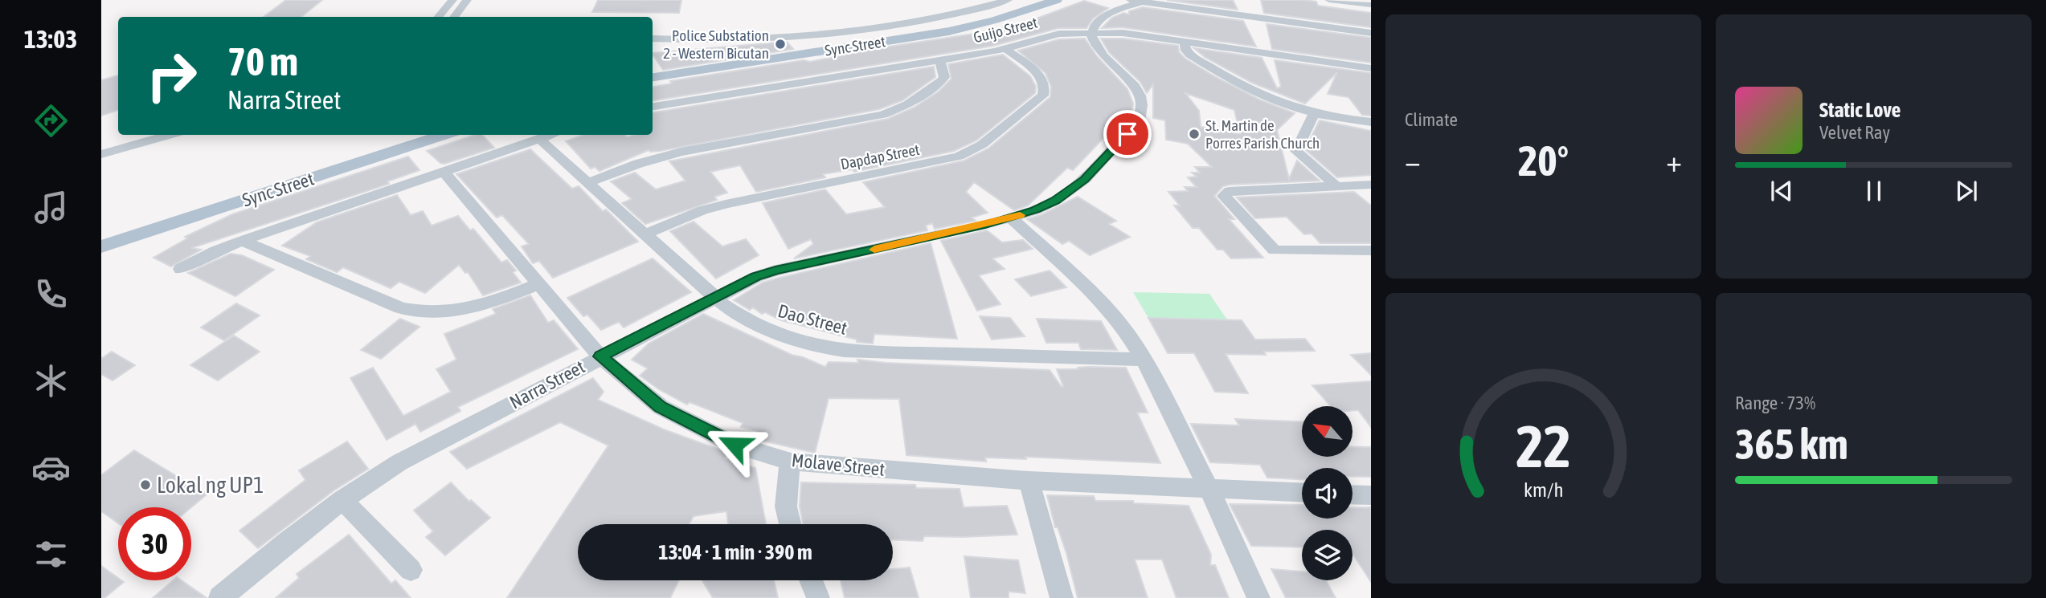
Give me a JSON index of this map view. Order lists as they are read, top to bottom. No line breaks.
{"streets":{"main road":["Sync Street"],"street":["Guijo Street","Dapdap Street","Dao Street","Narra Street","Molave Street"]},"crossings":[["Guijo Street","Dapdap Street"],["Guijo Street","Narra Street"],["Dapdap Street","Dao Street"],["Dao Street","Narra Street"],["Narra Street","Molave Street"]],"places":["Police Substation 2 - Western Bicutan","St. Martin de Porres Parish Church","Lokal ng UP1"],"north":"top left","page":{"tabs":"13:03","tile":["Climate",["Range · 73%","365 km"]],"turn":["70 m","Narra Street"],"song":["Static Love","Velvet Ray"],"heat":["−","20°","+"],"limit":"30","trip":"13:04 · 1 min · 390 m","gauge":["22","km/h"]}}
